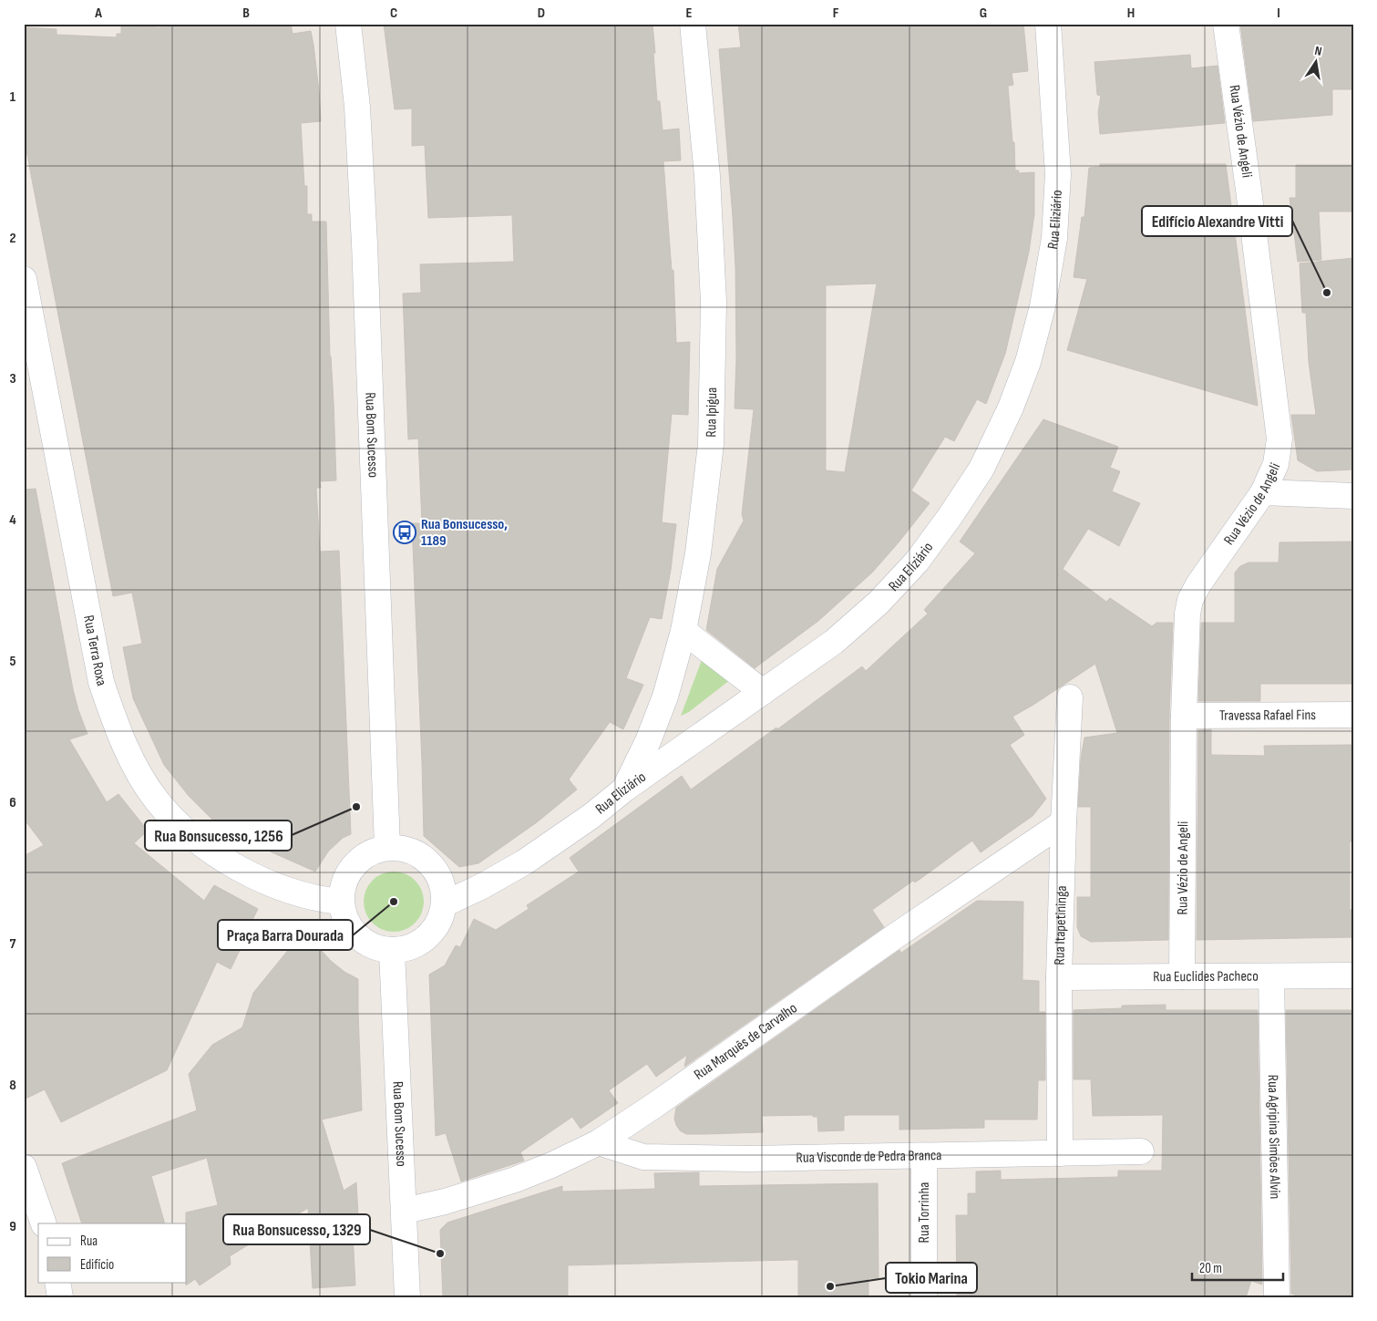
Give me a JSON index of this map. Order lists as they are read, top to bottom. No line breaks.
{"streets":{"street":["Rua Vézio de Angeli","Rua Eliziário","Rua Ipigua","Rua Bom Sucesso","Rua Terra Roxa","Travessa Rafael Fins","Rua Itapetininga","Rua Euclides Pacheco","Rua Marquês de Carvalho","Rua Agripina Simões Alvin","Rua Visconde de Pedra Branca","Rua Torrinha"]},"crossings":[["Rua Vézio de Angeli","Travessa Rafael Fins"],["Rua Vézio de Angeli","Rua Euclides Pacheco"],["Rua Eliziário","Rua Ipigua"],["Rua Eliziário","Rua Bom Sucesso"],["Rua Eliziário","Rua Terra Roxa"],["Rua Bom Sucesso","Rua Terra Roxa"],["Rua Bom Sucesso","Rua Marquês de Carvalho"],["Rua Itapetininga","Rua Euclides Pacheco"],["Rua Itapetininga","Rua Marquês de Carvalho"],["Rua Itapetininga","Rua Visconde de Pedra Branca"],["Rua Euclides Pacheco","Rua Agripina Simões Alvin"],["Rua Marquês de Carvalho","Rua Visconde de Pedra Branca"],["Rua Visconde de Pedra Branca","Rua Torrinha"]],"places":{"other":["Edifício Alexandre Vitti","Rua Bonsucesso, 1256","Praça Barra Dourada","Rua Bonsucesso, 1329","Tokio Marina"],"bus stop":["Rua Bonsucesso, 1189"]},"legend":["Rua","Edifício"],"scale_bar":"20 m","north":"top","grid":{"columns":["A","B","C","D","E","F","G","H","I"],"rows":["1","2","3","4","5","6","7","8","9"]}}
